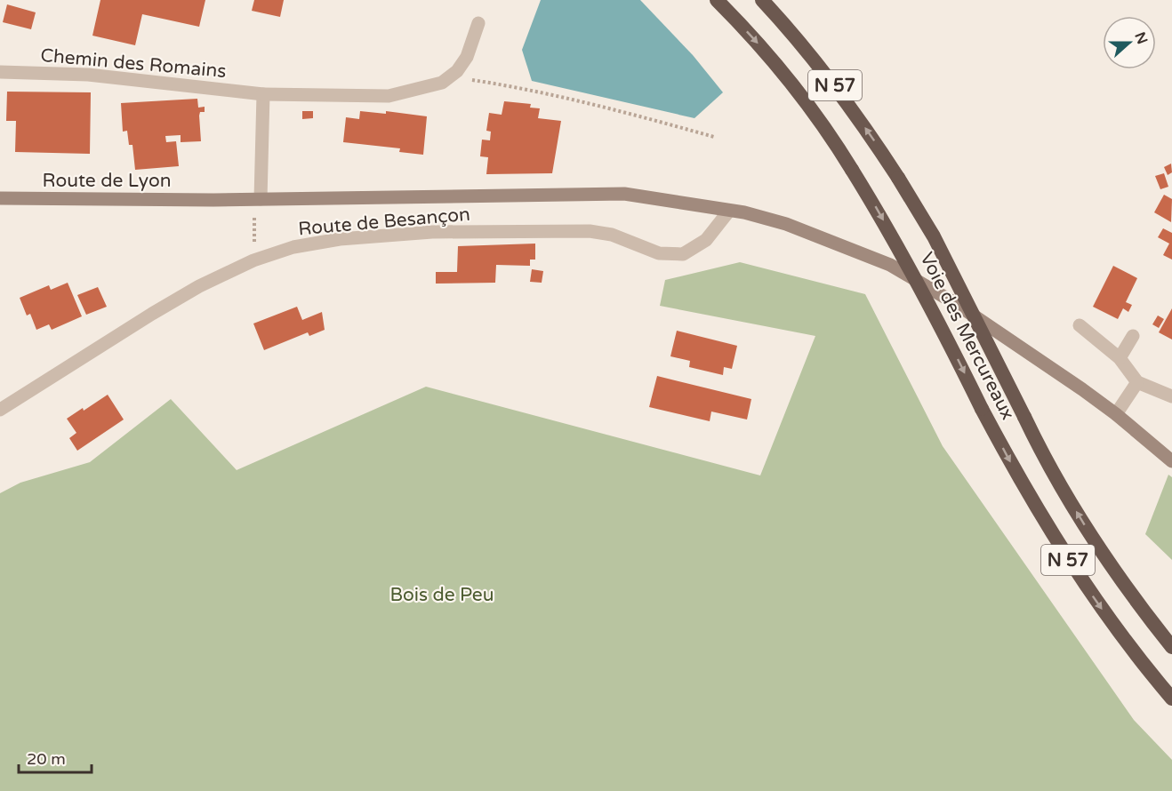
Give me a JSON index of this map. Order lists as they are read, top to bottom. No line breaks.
{"streets":{"highway":["N 57","Voie des Mercureaux"],"main road":["Route de Lyon"],"street":["Chemin des Romains","Route de Besançon"]},"crossings":[["Route de Lyon","Route de Besançon"]],"parks":["Bois de Peu"],"scale_bar":"20 m","north":"right"}
